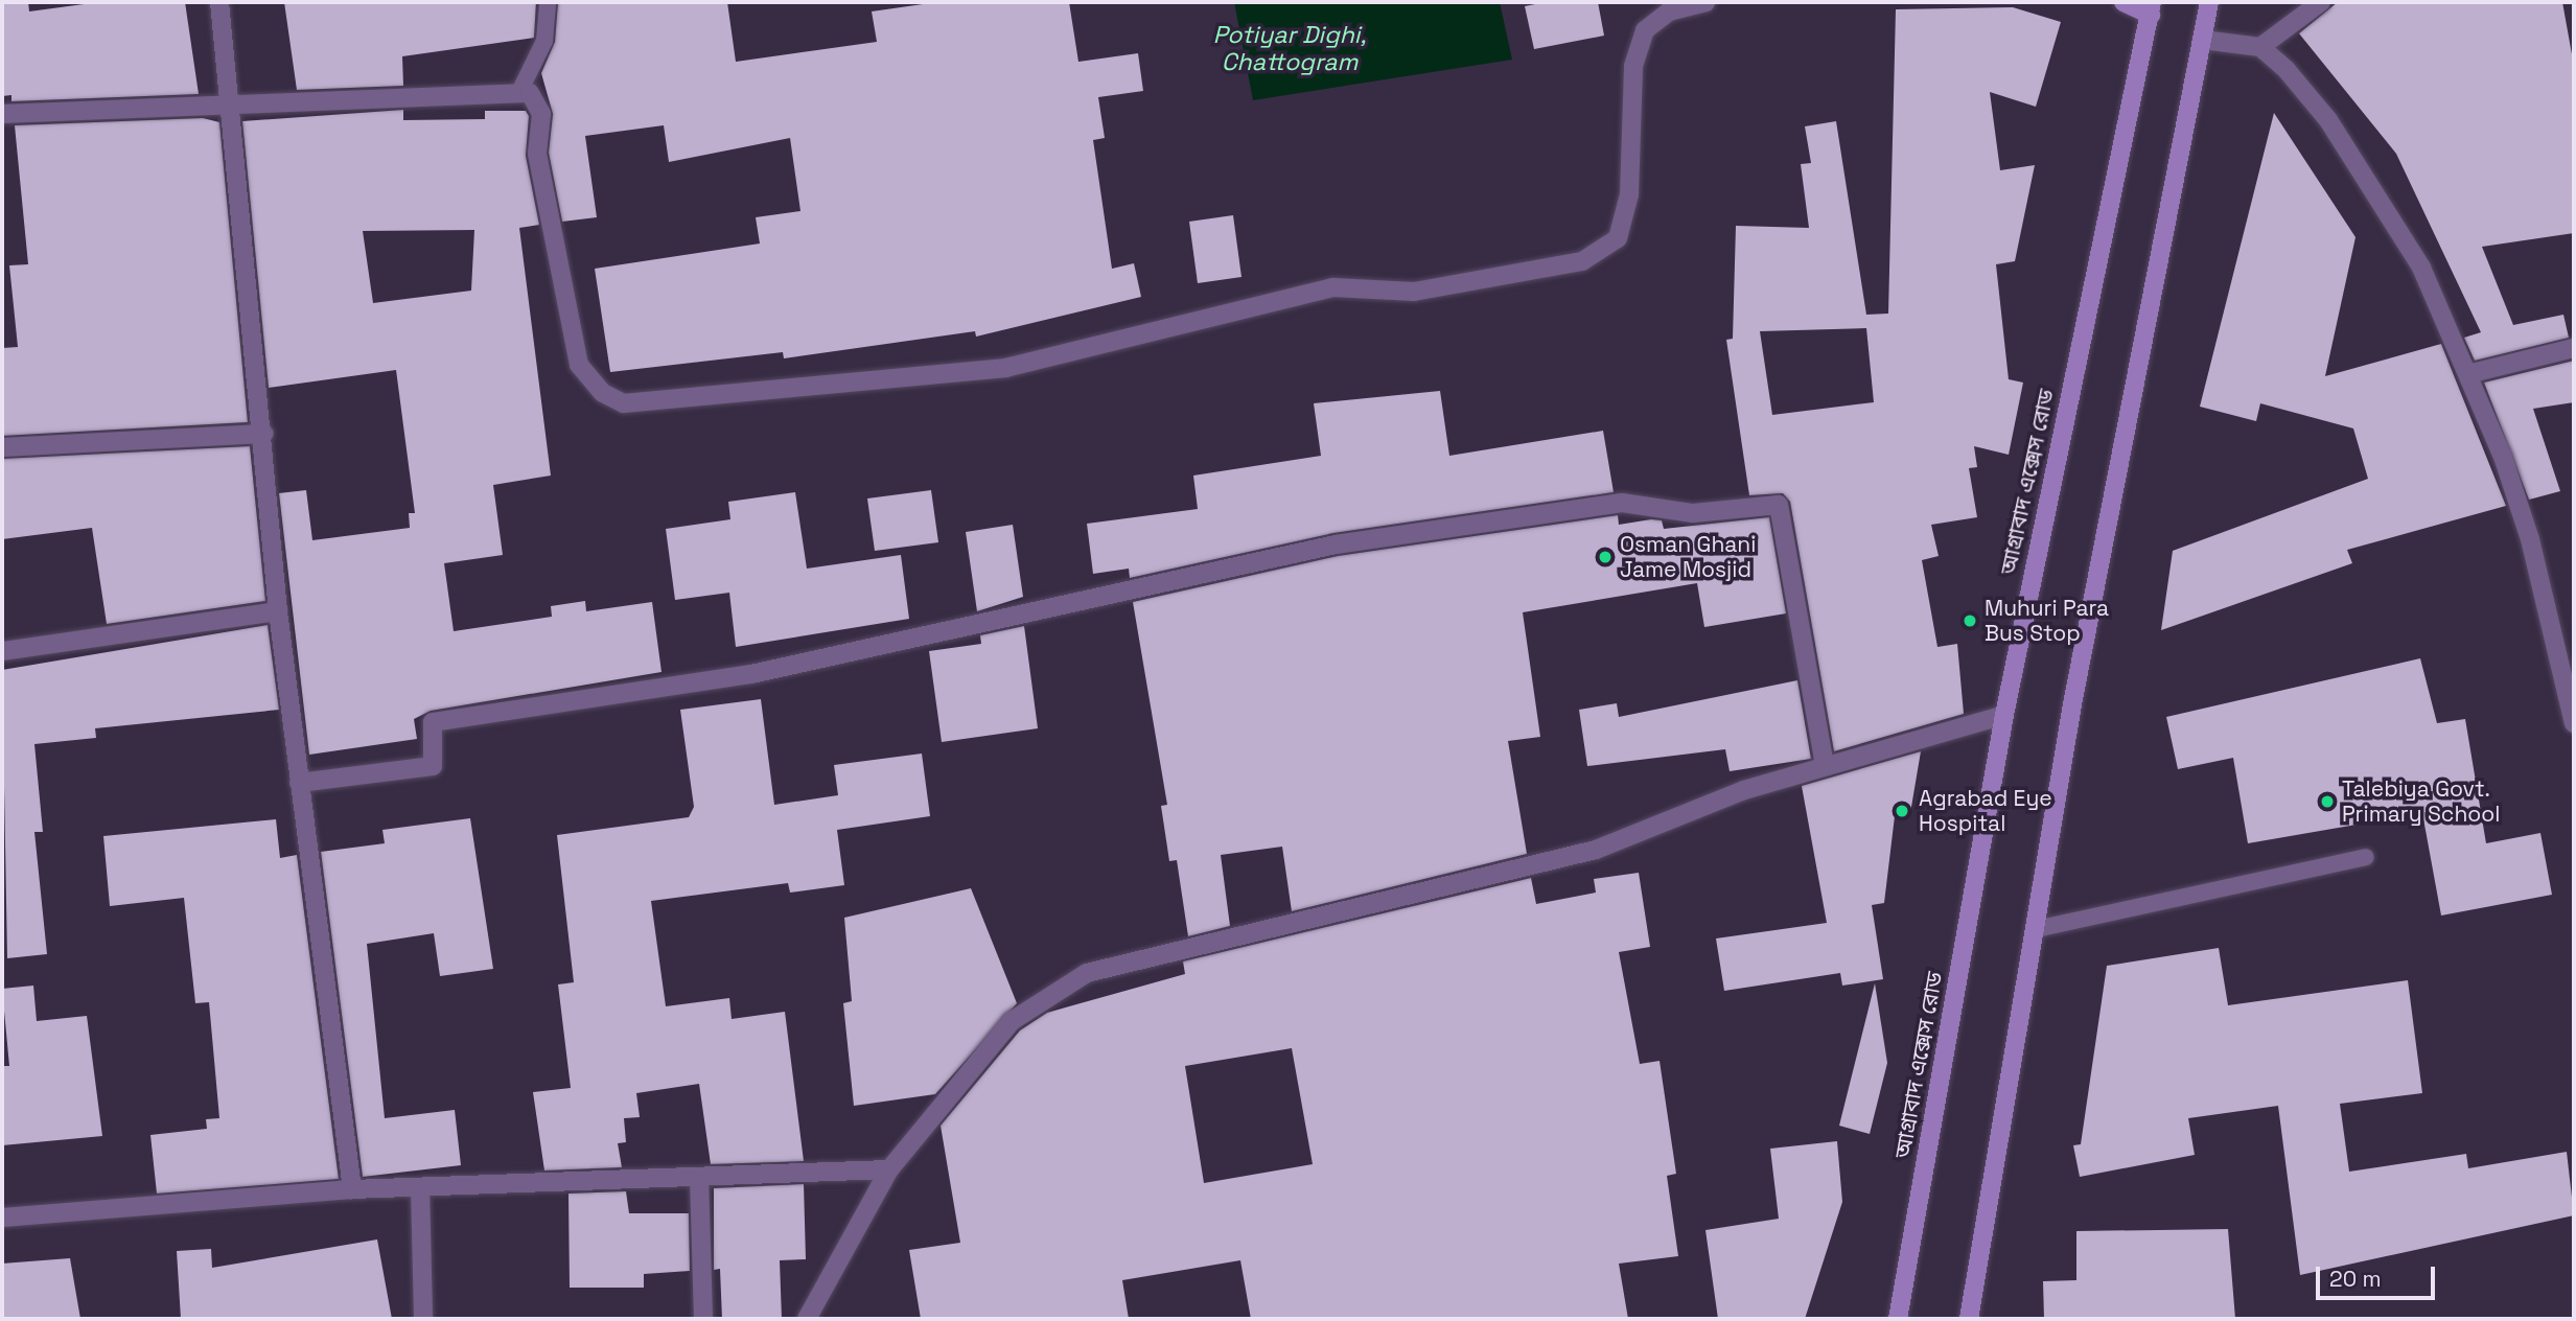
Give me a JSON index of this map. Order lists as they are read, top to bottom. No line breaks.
{"streets":{"main road":["আগ্রাবাদ এক্সেস রোড"]},"water":["Potiyar Dighi, Chattogram"],"places":["Osman Ghani Jame Mosjid","Muhuri Para Bus Stop","Talebiya Govt. Primary School","Agrabad Eye Hospital"],"scale_bar":"20 m"}
